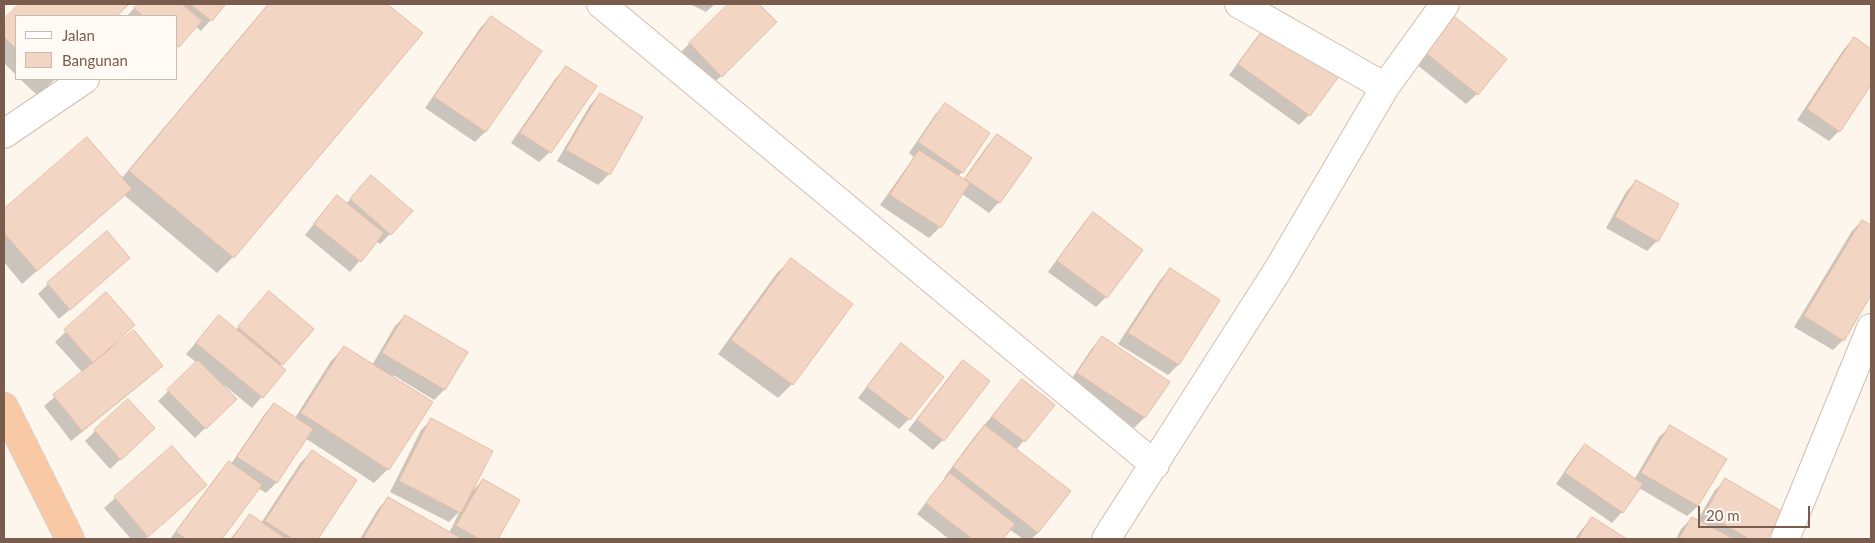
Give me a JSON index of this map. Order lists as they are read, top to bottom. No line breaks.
{"legend":["Jalan","Bangunan"],"scale_bar":"20 m"}
